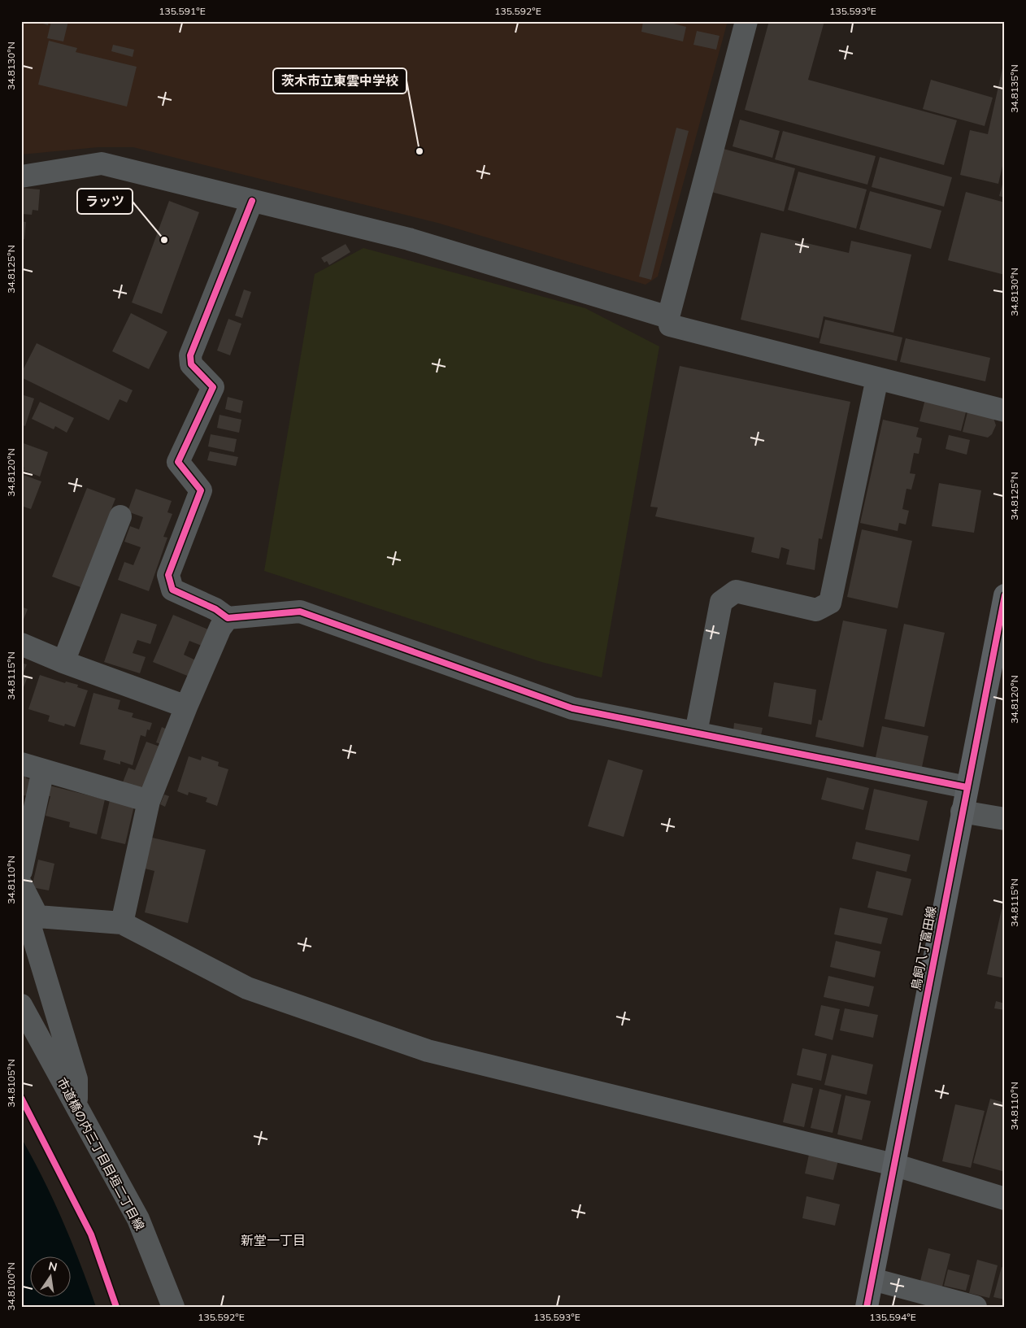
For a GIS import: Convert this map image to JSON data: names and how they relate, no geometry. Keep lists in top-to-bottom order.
{
  "streets": {
    "main road": ["鳥飼八丁富田線"],
    "street": ["市道橋の内三丁目目垣二丁目線"]
  },
  "districts": ["新堂一丁目"],
  "places": ["茨木市立東雲中学校", "ラッツ"],
  "north": "top",
  "coordinates": [
    "135.591°E",
    "135.592°E",
    "135.593°E",
    "34.8130°N",
    "34.8135°N",
    "34.8125°N",
    "34.8120°N",
    "34.8115°N",
    "34.8110°N",
    "34.8105°N",
    "34.8100°N",
    "135.594°E"
  ]
}
